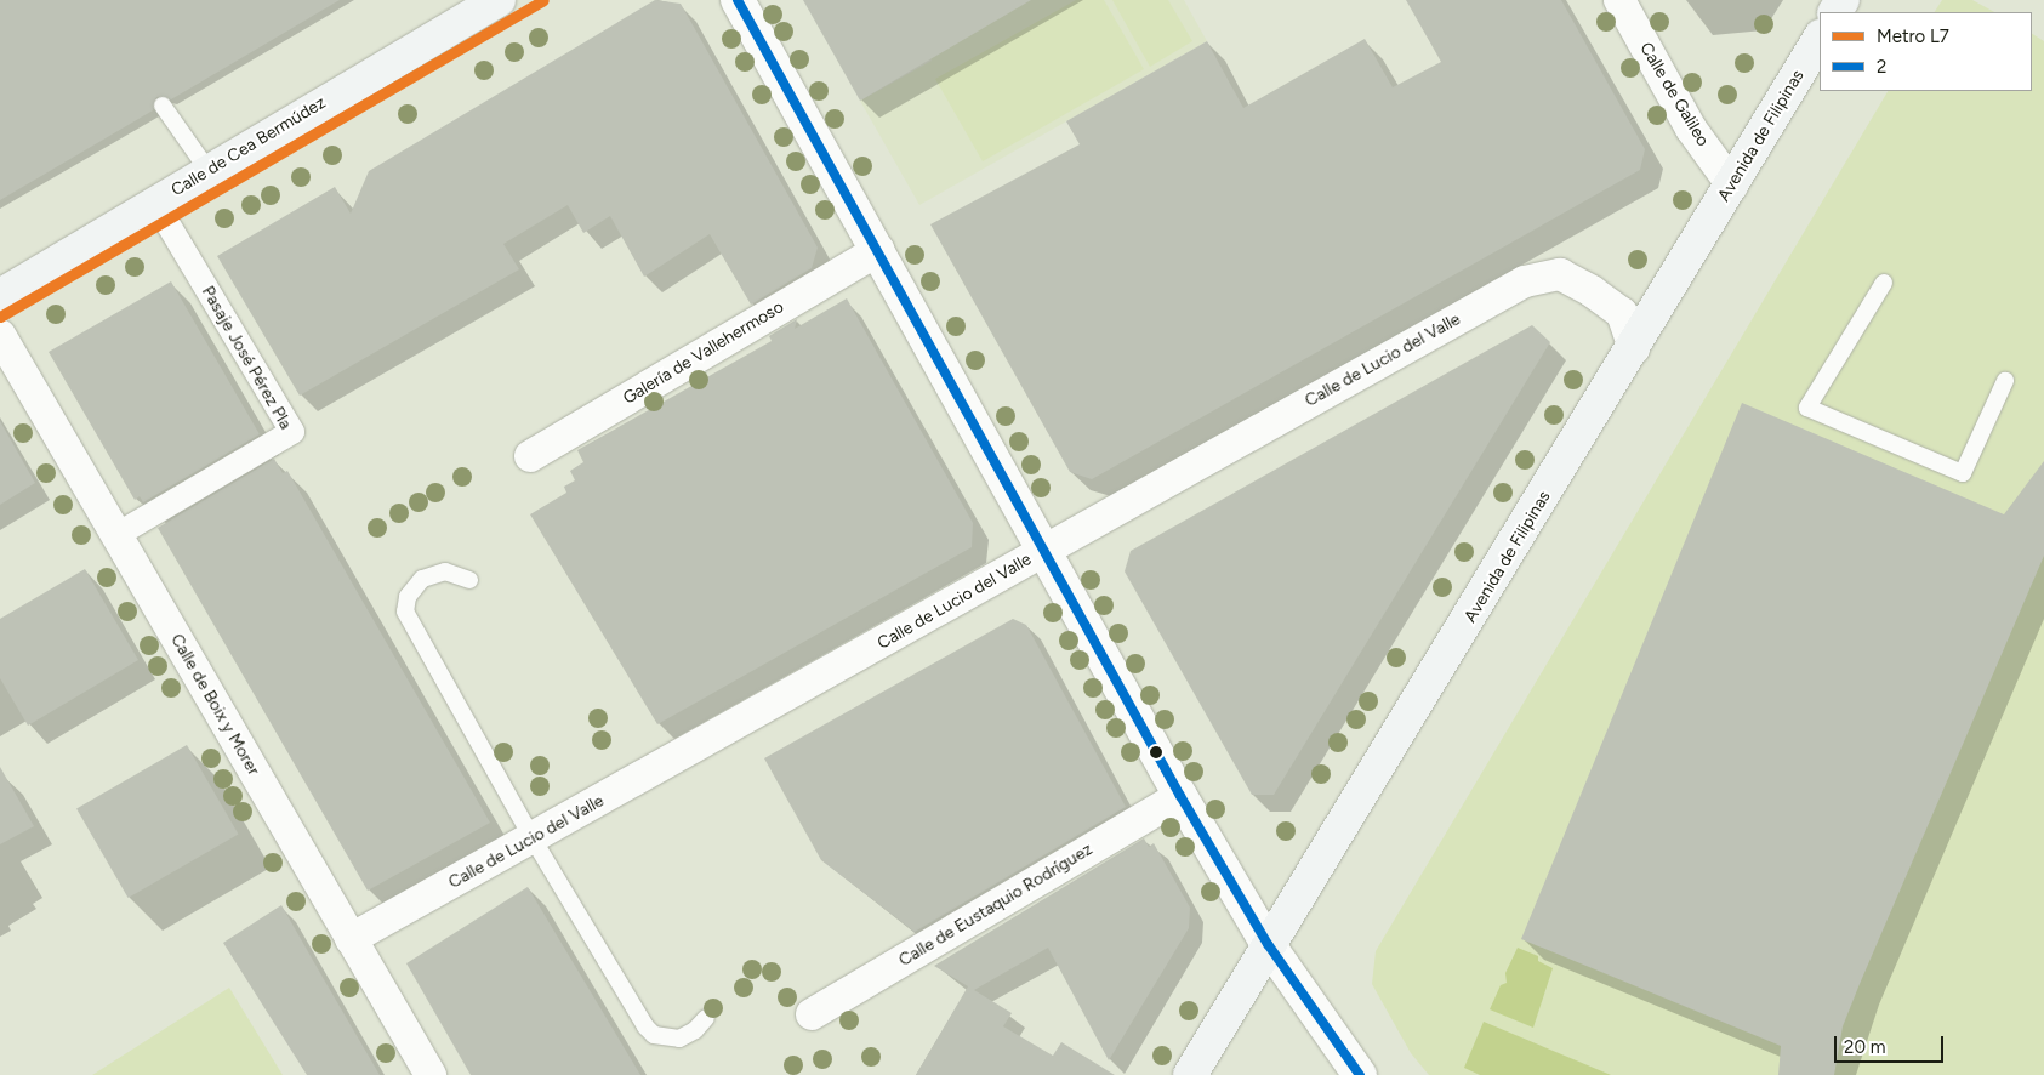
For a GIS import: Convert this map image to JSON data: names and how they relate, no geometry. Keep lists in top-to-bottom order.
{
  "streets": {
    "main road": ["Avenida de Filipinas", "Calle de Cea Bermúdez"],
    "street": [
      "Calle de Galileo",
      "Galería de Vallehermoso",
      "Pasaje José Pérez Pla",
      "Calle de Lucio del Valle",
      "Calle de Boix y Morer",
      "Calle de Eustaquio Rodríguez"
    ]
  },
  "crossings": [
    ["Calle de Galileo", "Avenida de Filipinas"],
    ["Avenida de Filipinas", "Calle de Lucio del Valle"],
    ["Calle de Cea Bermúdez", "Pasaje José Pérez Pla"],
    ["Pasaje José Pérez Pla", "Calle de Boix y Morer"],
    ["Calle de Lucio del Valle", "Calle de Boix y Morer"]
  ],
  "lines": ["metro line L7", "transit line 2"],
  "legend": ["Metro L7", "2"],
  "scale_bar": "20 m"
}
